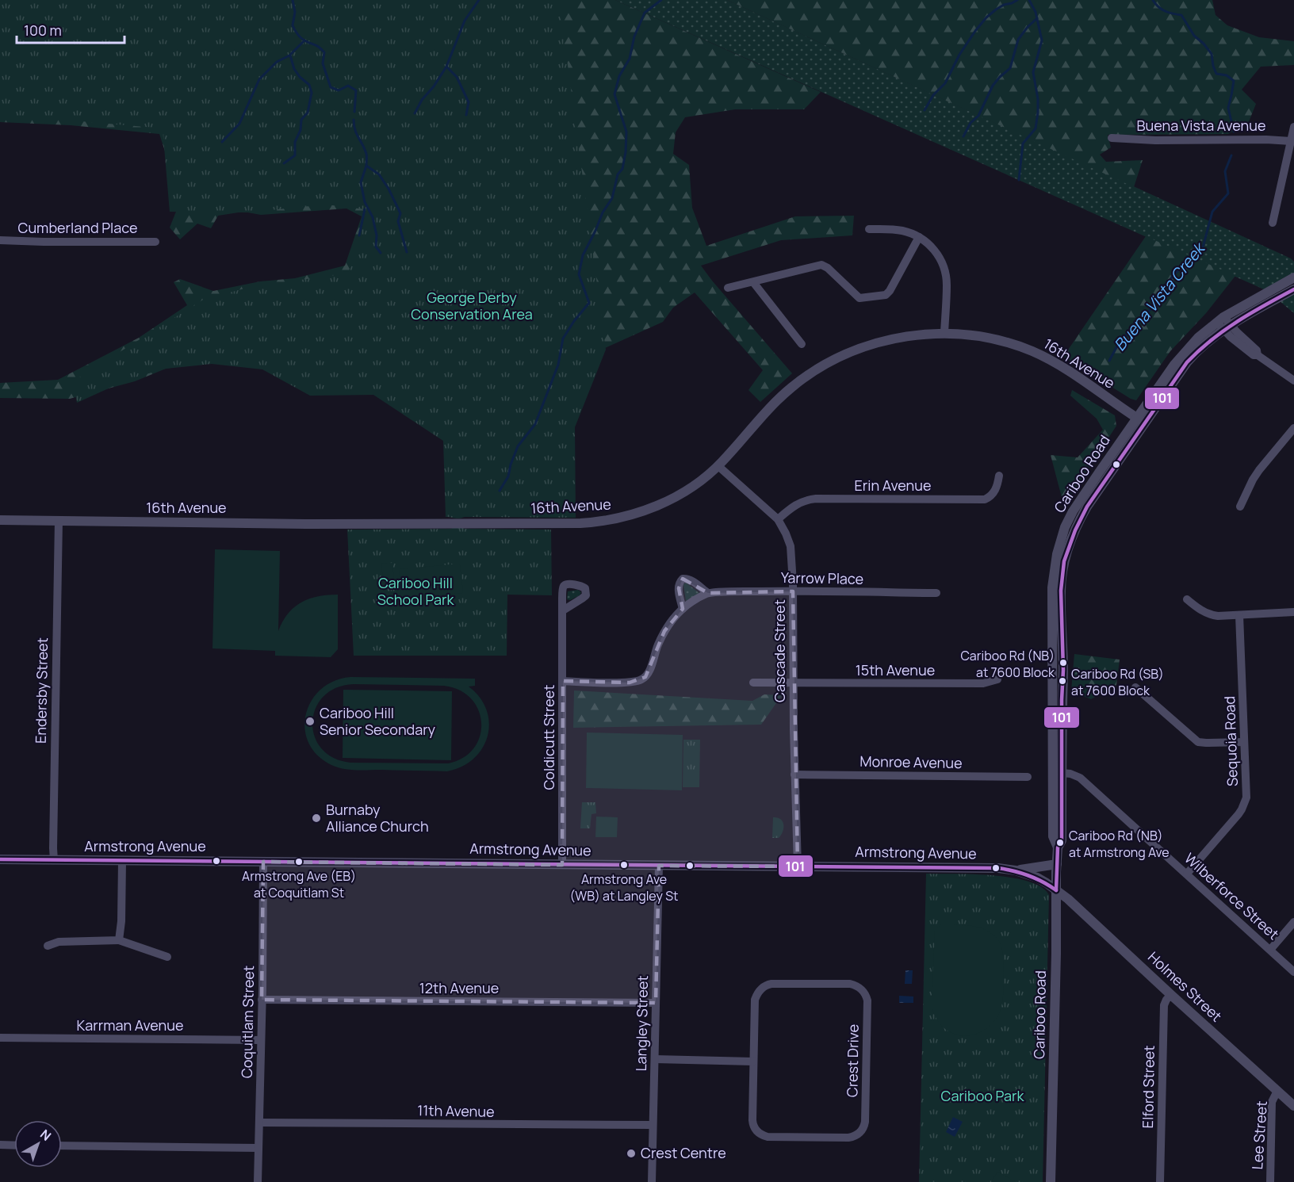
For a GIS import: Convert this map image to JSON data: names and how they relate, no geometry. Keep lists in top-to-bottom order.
{
  "streets": {
    "street": [
      "Buena Vista Avenue",
      "Cumberland Place",
      "16th Avenue",
      "Cariboo Road",
      "Erin Avenue",
      "Yarrow Place",
      "Cascade Street",
      "15th Avenue",
      "Endersby Street",
      "Coldicutt Street",
      "Sequoia Road",
      "Monroe Avenue",
      "Armstrong Avenue",
      "Wilberforce Street",
      "Holmes Street",
      "12th Avenue",
      "Coquitlam Street",
      "Langley Street",
      "Karrman Avenue",
      "Crest Drive",
      "Elford Street",
      "11th Avenue",
      "Lee Street"
    ]
  },
  "crossings": [
    ["16th Avenue", "Cariboo Road"],
    ["16th Avenue", "Cascade Street"],
    ["16th Avenue", "Endersby Street"],
    ["Cariboo Road", "Armstrong Avenue"],
    ["Cariboo Road", "Wilberforce Street"],
    ["Cariboo Road", "Holmes Street"],
    ["Erin Avenue", "Cascade Street"],
    ["Yarrow Place", "Cascade Street"],
    ["Cascade Street", "15th Avenue"],
    ["Cascade Street", "Monroe Avenue"],
    ["Cascade Street", "Armstrong Avenue"],
    ["Endersby Street", "Armstrong Avenue"],
    ["Coldicutt Street", "Armstrong Avenue"],
    ["Sequoia Road", "Wilberforce Street"],
    ["Armstrong Avenue", "Holmes Street"],
    ["Armstrong Avenue", "Coquitlam Street"],
    ["Armstrong Avenue", "Langley Street"],
    ["Holmes Street", "Elford Street"],
    ["Holmes Street", "Lee Street"],
    ["12th Avenue", "Coquitlam Street"],
    ["12th Avenue", "Langley Street"],
    ["Coquitlam Street", "Karrman Avenue"],
    ["Coquitlam Street", "11th Avenue"],
    ["Langley Street", "11th Avenue"]
  ],
  "water": ["Buena Vista Creek"],
  "parks": ["George Derby Conservation Area", "Cariboo Hill School Park", "Cariboo Park"],
  "places": [
    "Cariboo Rd (NB) at 7600 Block",
    "Cariboo Rd (SB) at 7600 Block",
    "Cariboo Hill Senior Secondary",
    "Burnaby Alliance Church",
    "Cariboo Rd (NB) at Armstrong Ave",
    "Armstrong Ave (EB) at Coquitlam St",
    "Armstrong Ave (WB) at Langley St",
    "Crest Centre"
  ],
  "lines": ["transit line 101"],
  "scale_bar": "100 m",
  "north": "top right"
}
